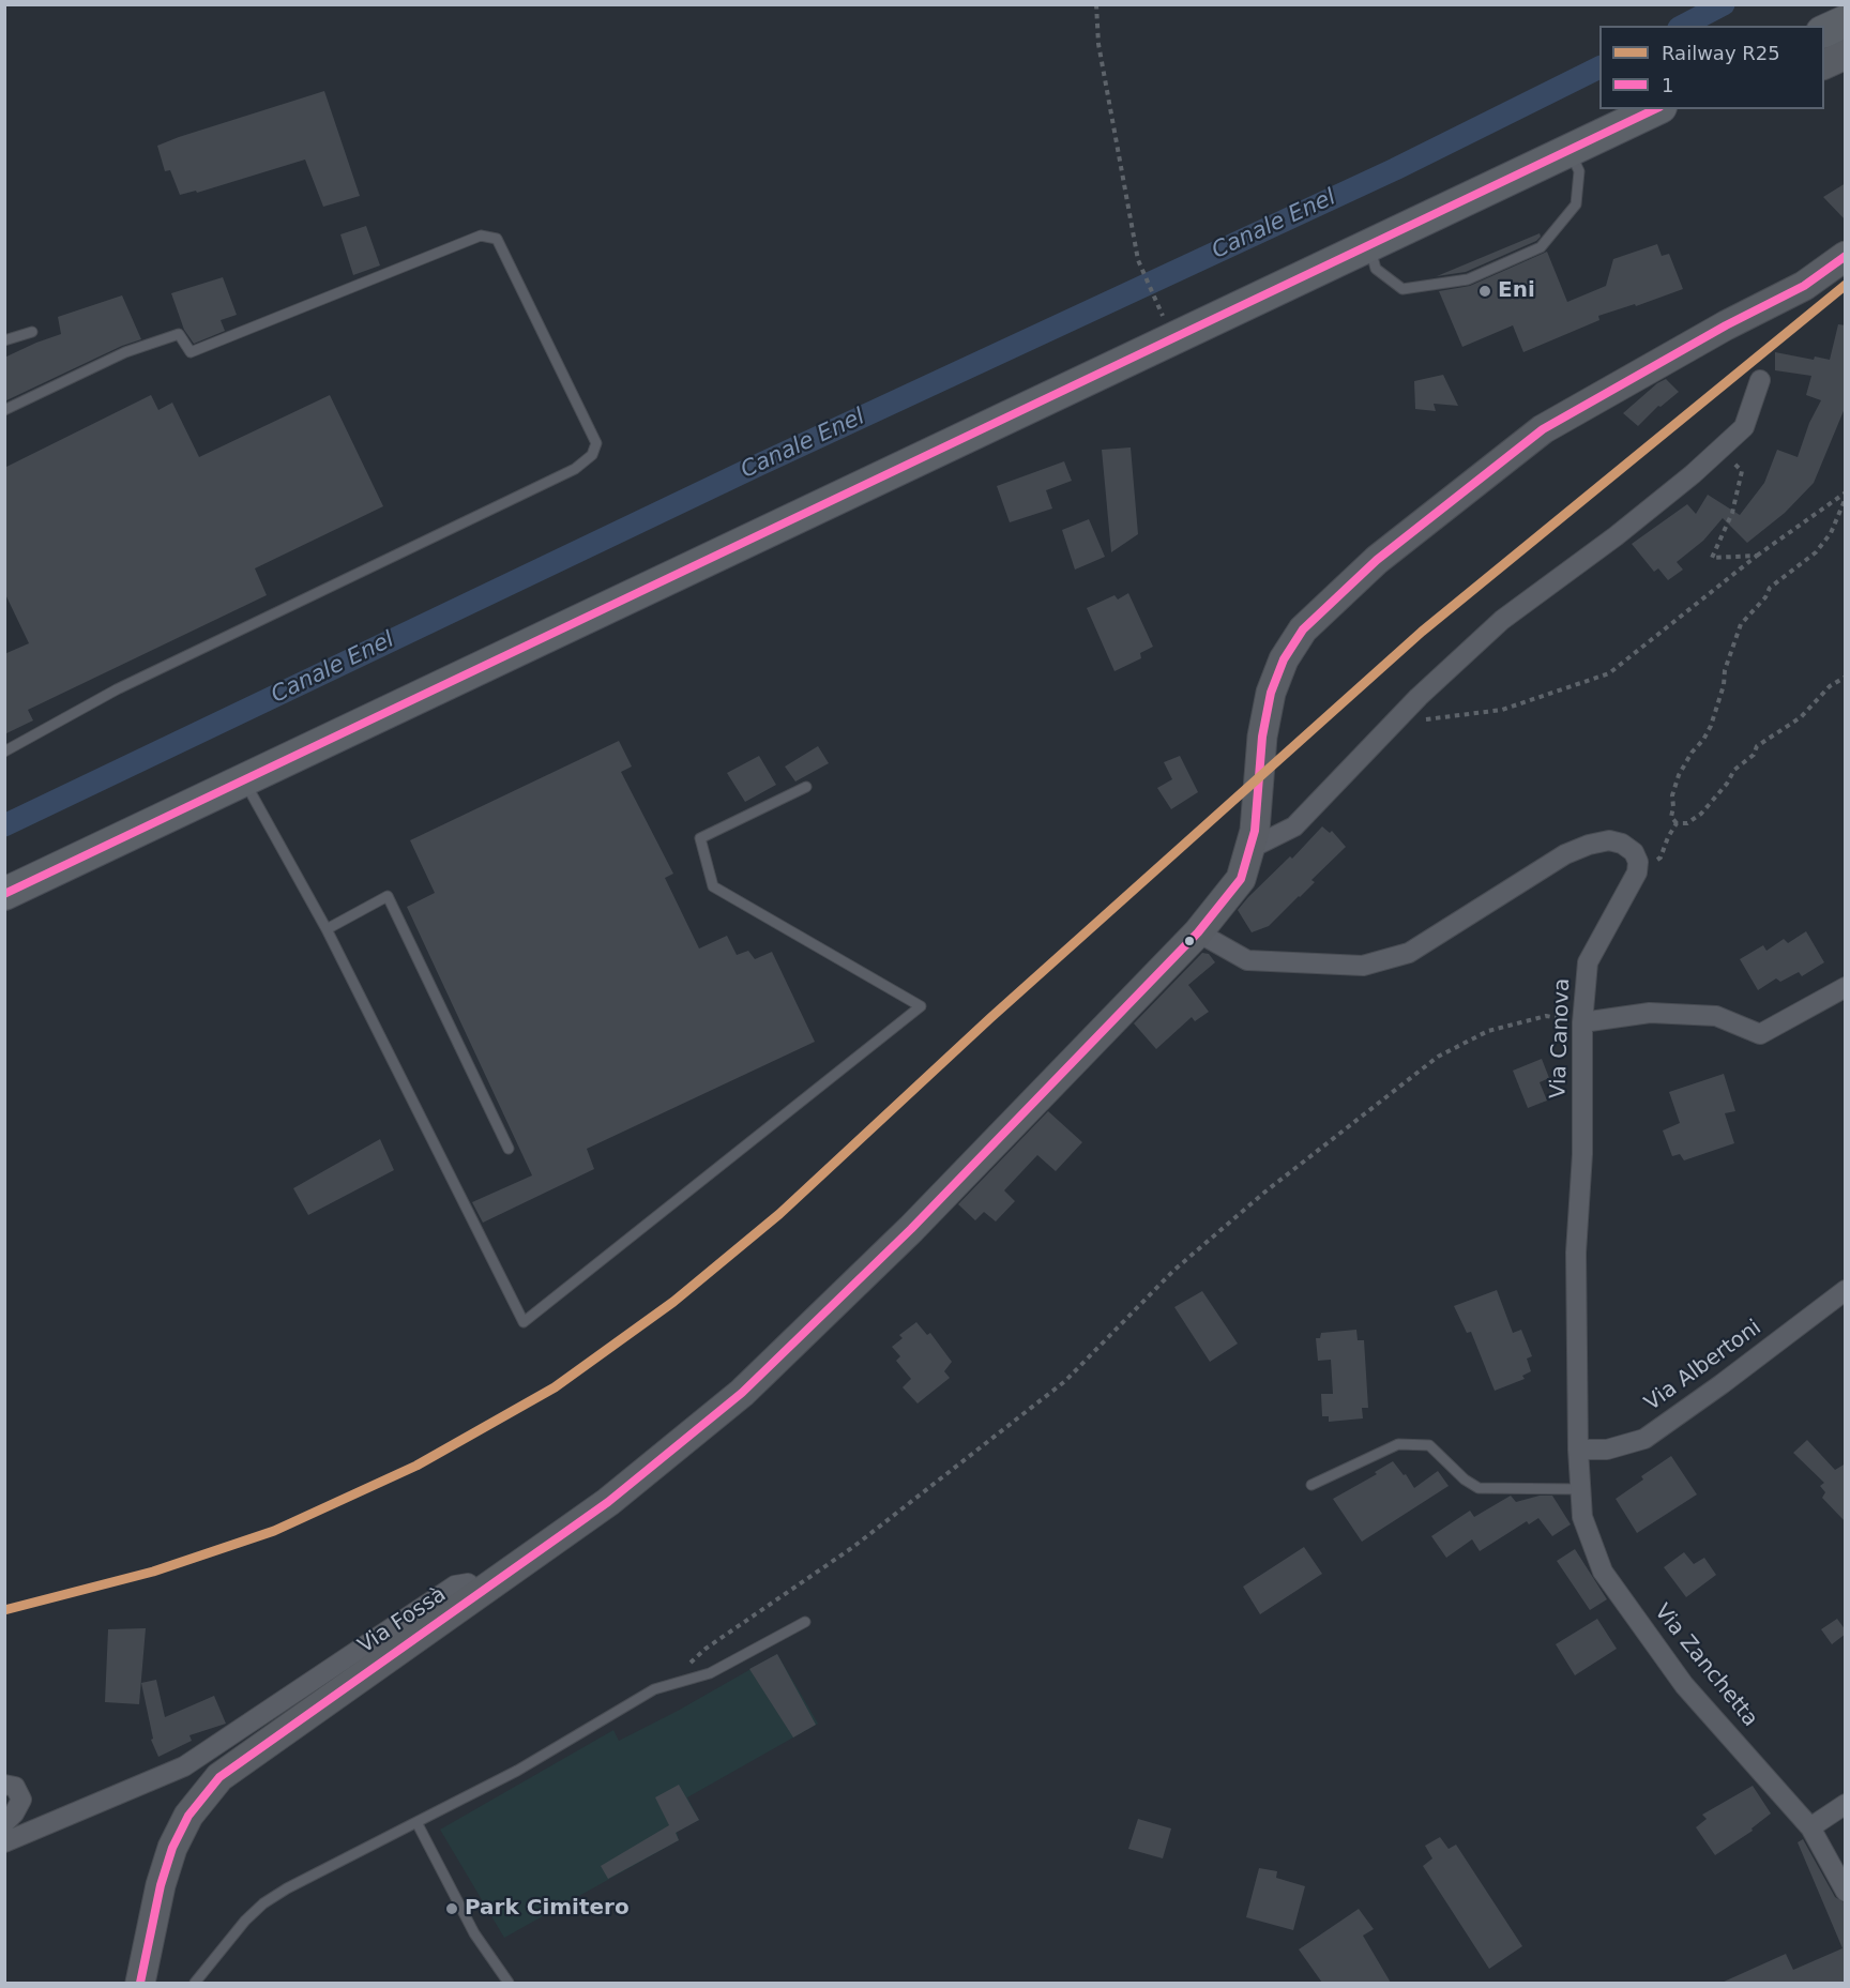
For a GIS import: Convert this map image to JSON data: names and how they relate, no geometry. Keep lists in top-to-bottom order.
{
  "streets": {
    "main road": ["Via Fossà"],
    "street": ["Via Canova", "Via Albertoni", "Via Zanchetta"]
  },
  "crossings": [
    ["Via Canova", "Via Albertoni"],
    ["Via Canova", "Via Zanchetta"],
    ["Via Albertoni", "Via Zanchetta"]
  ],
  "water": ["Canale Enel"],
  "places": ["Eni", "Park Cimitero"],
  "lines": ["transit line 1", "rail line R25"],
  "legend": ["Railway R25", "1"]
}
